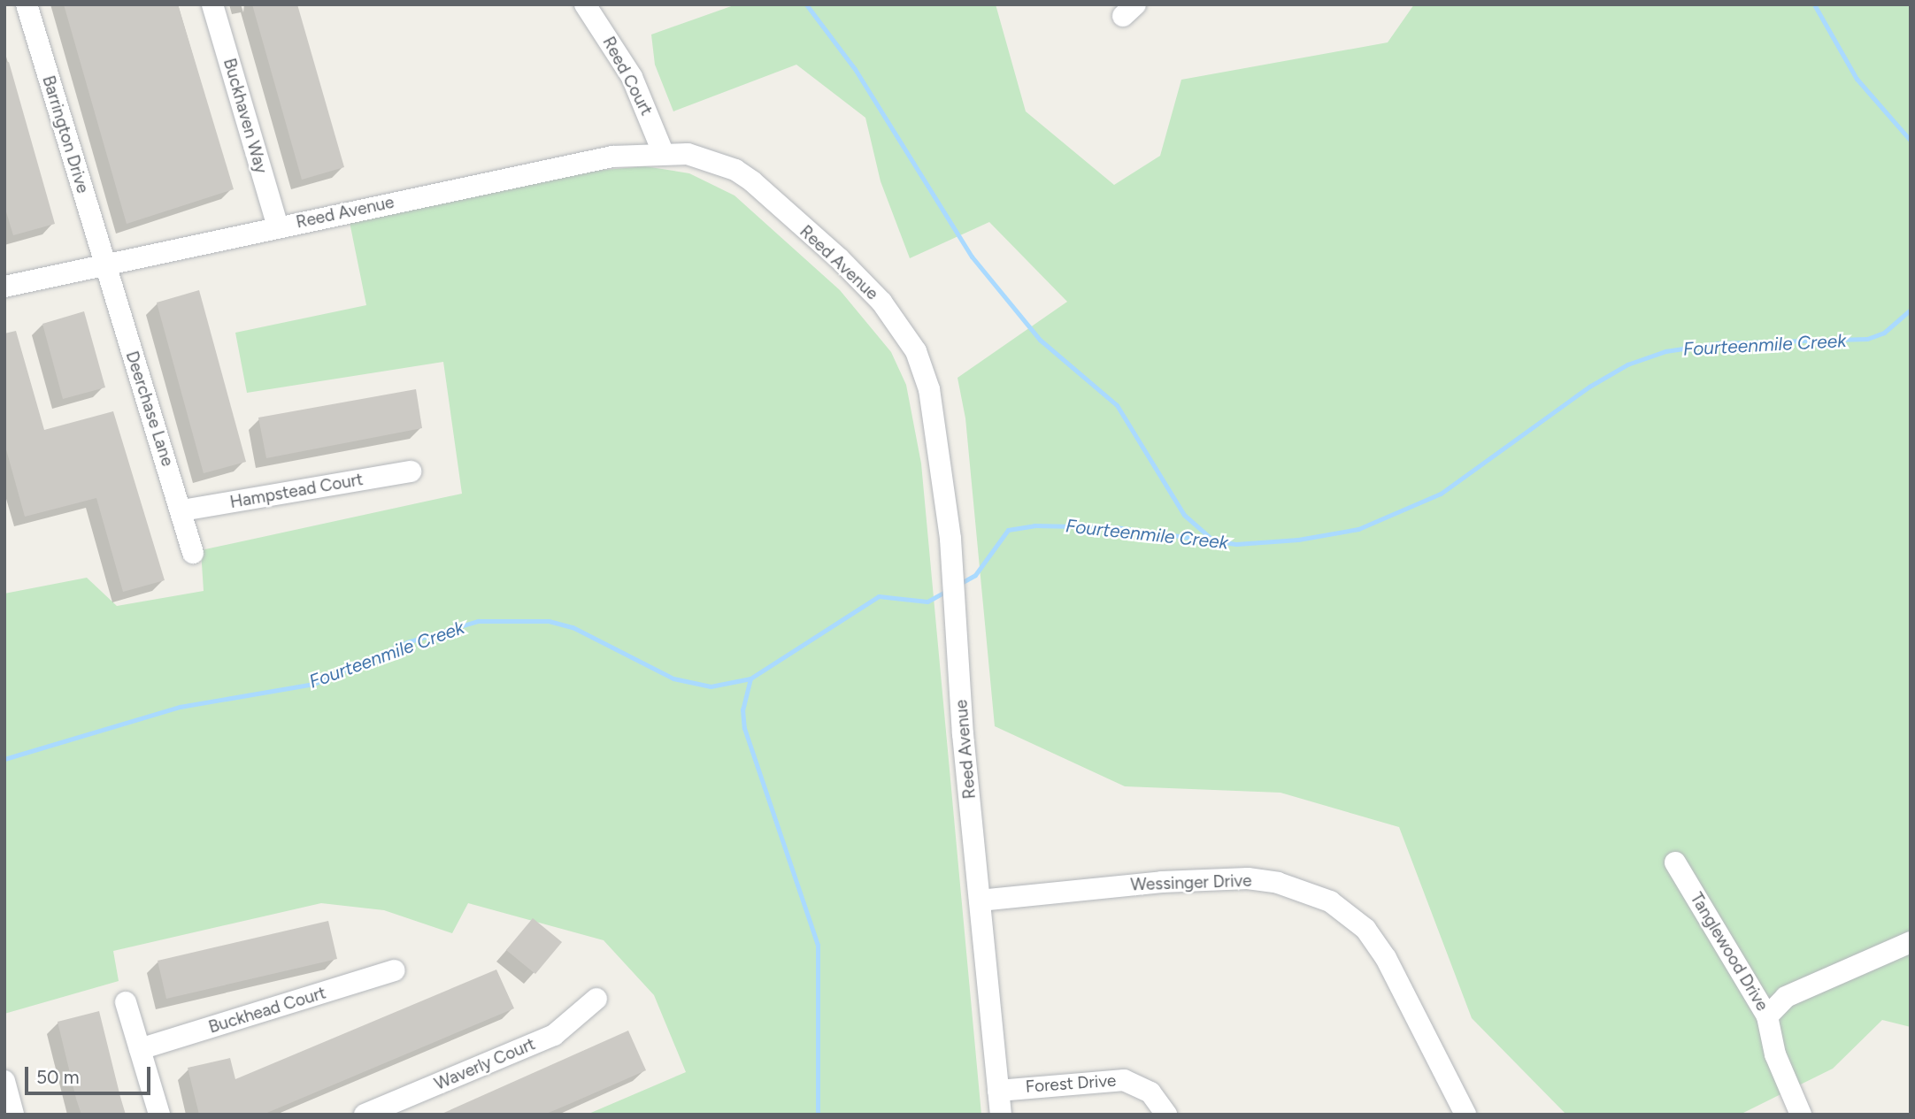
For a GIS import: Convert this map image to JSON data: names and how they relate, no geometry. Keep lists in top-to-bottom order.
{
  "streets": {
    "street": [
      "Reed Court",
      "Buckhaven Way",
      "Barrington Drive",
      "Reed Avenue",
      "Deerchase Lane",
      "Hampstead Court",
      "Wessinger Drive",
      "Tanglewood Drive",
      "Buckhead Court",
      "Waverly Court",
      "Forest Drive"
    ]
  },
  "crossings": [
    ["Reed Court", "Reed Avenue"],
    ["Buckhaven Way", "Reed Avenue"],
    ["Barrington Drive", "Reed Avenue"],
    ["Barrington Drive", "Deerchase Lane"],
    ["Reed Avenue", "Deerchase Lane"],
    ["Reed Avenue", "Wessinger Drive"],
    ["Reed Avenue", "Forest Drive"],
    ["Deerchase Lane", "Hampstead Court"]
  ],
  "water": ["Fourteenmile Creek"],
  "scale_bar": "50 m"
}
